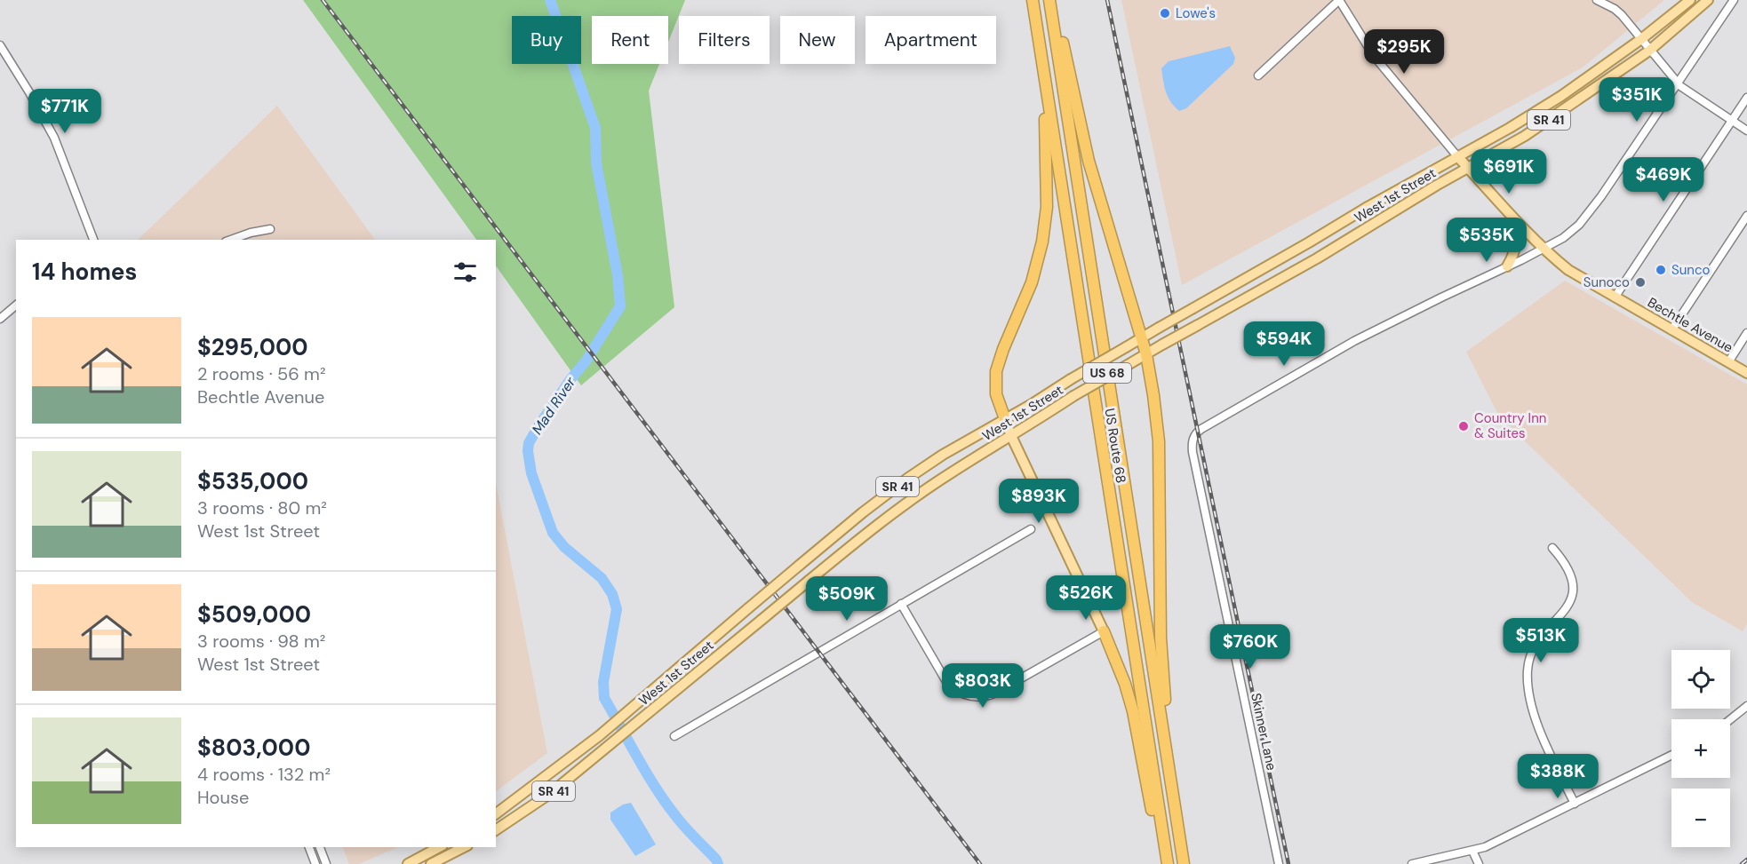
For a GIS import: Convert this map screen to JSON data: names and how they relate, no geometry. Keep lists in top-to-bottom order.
{
  "streets": {
    "highway": ["US 68", "US Route 68"],
    "main road": ["SR 41", "West 1st Street", "Bechtle Avenue"],
    "street": ["Skinner Lane"]
  },
  "crossings": [
    ["West 1st Street", "Bechtle Avenue"]
  ],
  "water": ["Mad River"],
  "places": [
    "Lowe's",
    "Sunco",
    "Sunoco",
    "Country Inn & Suites"
  ],
  "page": {
    "chip": [
      "Buy",
      "Rent",
      "Filters",
      "New",
      "Apartment"
    ],
    "price": [
      "$295K",
      "$351K",
      "$771K",
      "$691K",
      "$469K",
      "$535K",
      "$594K",
      "$893K",
      "$526K",
      "$509K",
      "$513K",
      "$760K",
      "$803K",
      "$388K"
    ],
    "heading": "14 homes",
    "list": [
      {
        "name": "$295,000",
        "note": "2 rooms · 56 m² · Bechtle Avenue"
      },
      {
        "name": "$535,000",
        "note": "3 rooms · 80 m² · West 1st Street"
      },
      {
        "name": "$509,000",
        "note": "3 rooms · 98 m² · West 1st Street"
      },
      {
        "name": "$803,000",
        "note": "4 rooms · 132 m² · House"
      }
    ],
    "map_buttons": ["+", "−"]
  }
}
